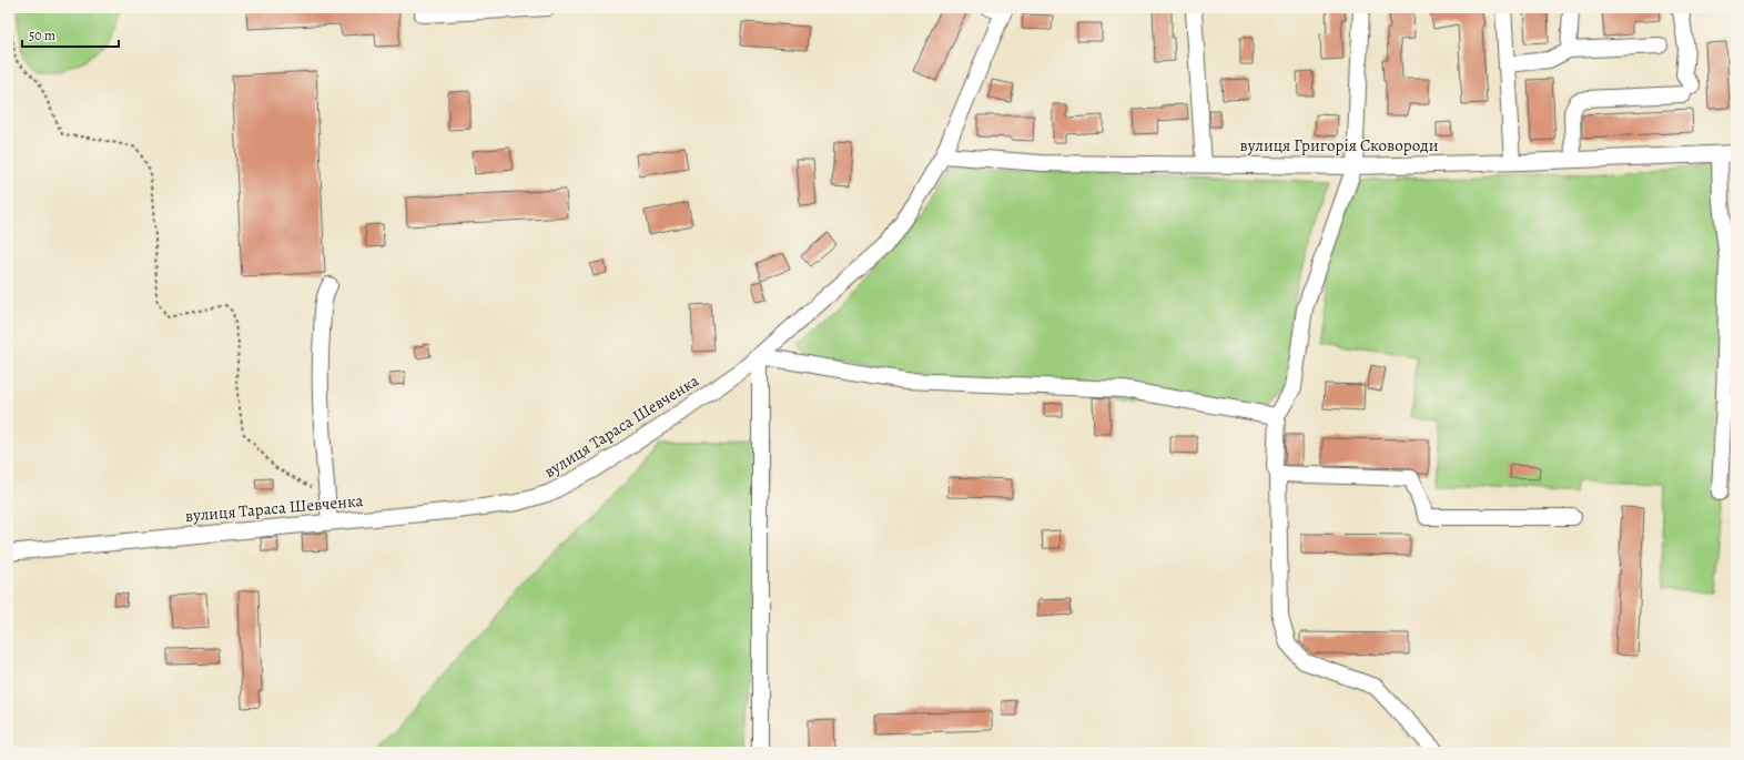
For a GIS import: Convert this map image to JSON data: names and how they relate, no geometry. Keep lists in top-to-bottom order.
{
  "streets": {
    "street": ["вулиця Григорія Сковороди", "вулиця Тараса Шевченка"]
  },
  "crossings": [
    ["вулиця Григорія Сковороди", "вулиця Тараса Шевченка"]
  ],
  "scale_bar": "50 m"
}
